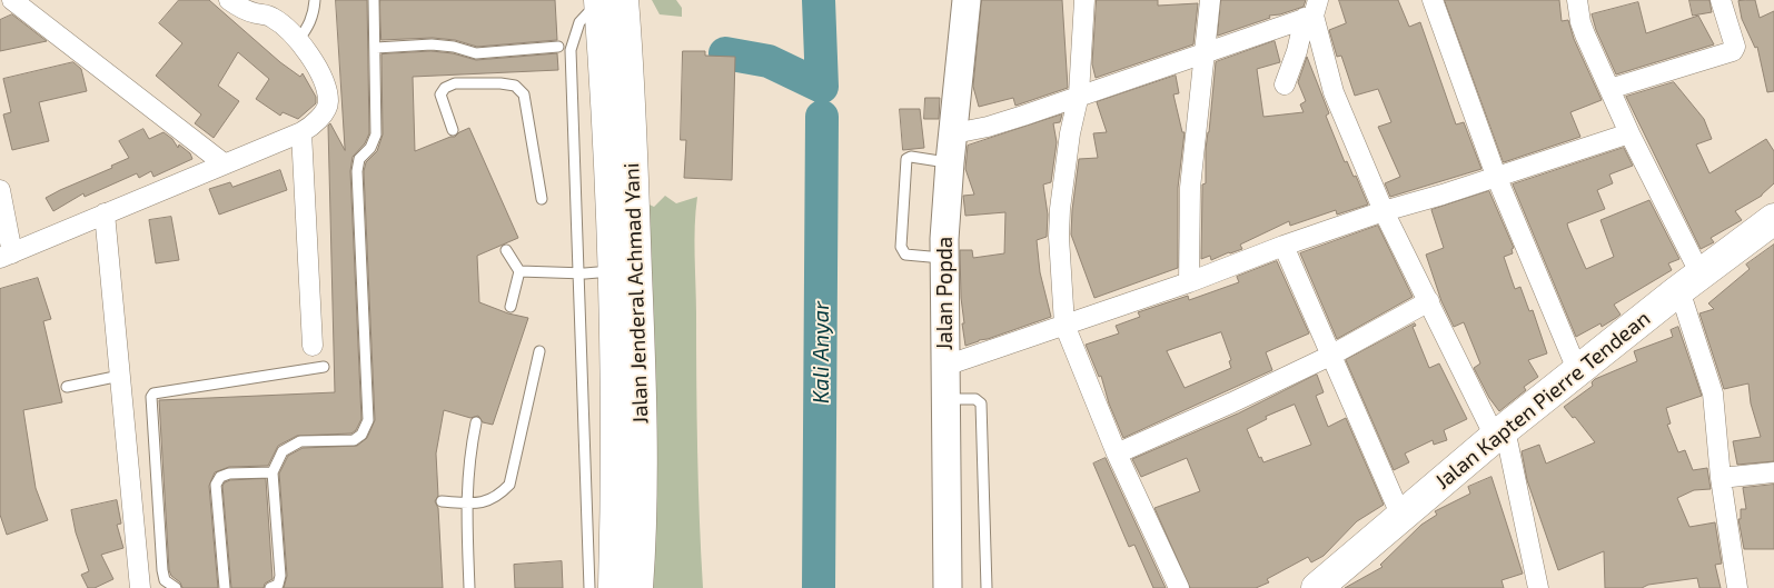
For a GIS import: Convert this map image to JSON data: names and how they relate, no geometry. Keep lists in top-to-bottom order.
{
  "streets": {
    "main road": ["Jalan Jenderal Achmad Yani", "Jalan Popda", "Jalan Kapten Pierre Tendean"]
  },
  "water": ["Kali Anyar"]
}
